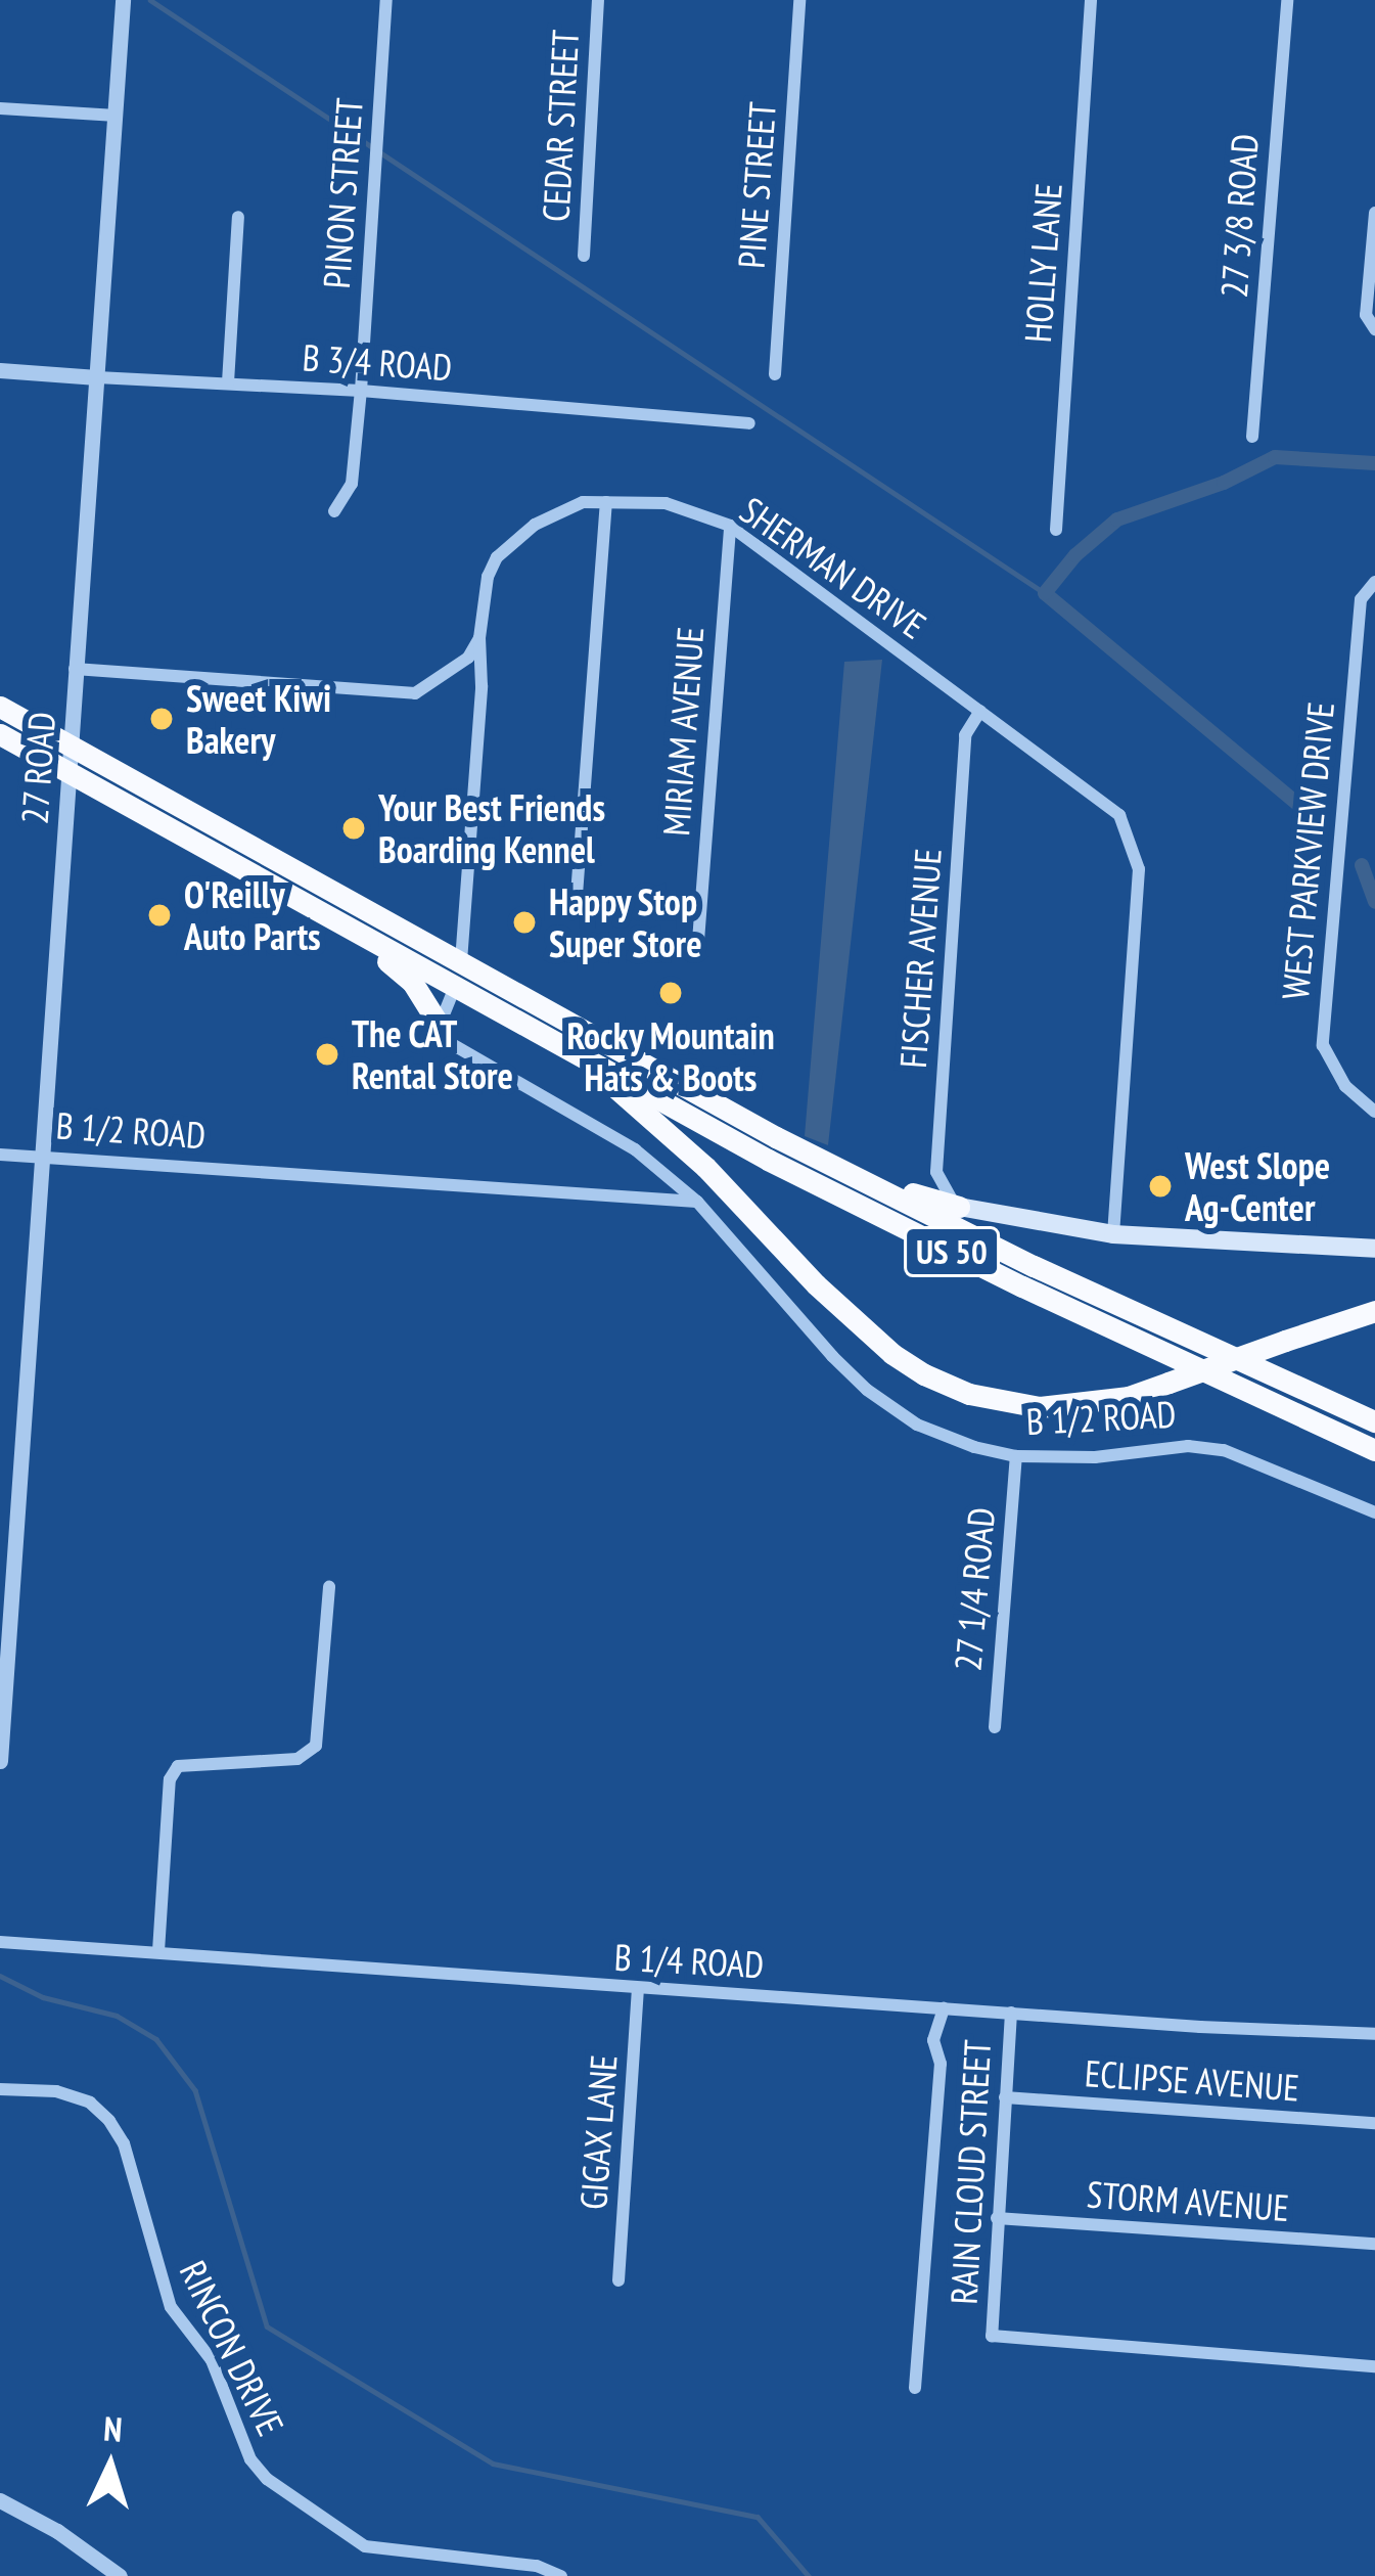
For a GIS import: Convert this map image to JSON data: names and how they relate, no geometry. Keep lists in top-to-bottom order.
{
  "streets": {
    "highway": ["US 50"],
    "street": [
      "CEDAR STREET",
      "PINE STREET",
      "PINON STREET",
      "27 3/8 ROAD",
      "HOLLY LANE",
      "B 3/4 ROAD",
      "SHERMAN DRIVE",
      "MIRIAM AVENUE",
      "27 ROAD",
      "WEST PARKVIEW DRIVE",
      "FISCHER AVENUE",
      "B 1/2 ROAD",
      "27 1/4 ROAD",
      "B 1/4 ROAD",
      "ECLIPSE AVENUE",
      "GIGAX LANE",
      "RAIN CLOUD STREET",
      "STORM AVENUE",
      "RINCON DRIVE"
    ]
  },
  "crossings": [
    ["PINON STREET", "B 3/4 ROAD"],
    ["B 3/4 ROAD", "27 ROAD"],
    ["SHERMAN DRIVE", "MIRIAM AVENUE"],
    ["SHERMAN DRIVE", "FISCHER AVENUE"],
    ["SHERMAN DRIVE", "US 50"],
    ["27 ROAD", "B 1/2 ROAD"],
    ["27 ROAD", "US 50"],
    ["B 1/2 ROAD", "27 1/4 ROAD"],
    ["B 1/4 ROAD", "GIGAX LANE"],
    ["B 1/4 ROAD", "RAIN CLOUD STREET"],
    ["ECLIPSE AVENUE", "RAIN CLOUD STREET"],
    ["RAIN CLOUD STREET", "STORM AVENUE"]
  ],
  "places": [
    "Sweet Kiwi Bakery",
    "Your Best Friends Boarding Kennel",
    "O'Reilly Auto Parts",
    "Happy Stop Super Store",
    "Rocky Mountain Hats & Boots",
    "The CAT Rental Store",
    "West Slope Ag-Center"
  ],
  "north": "top"
}
